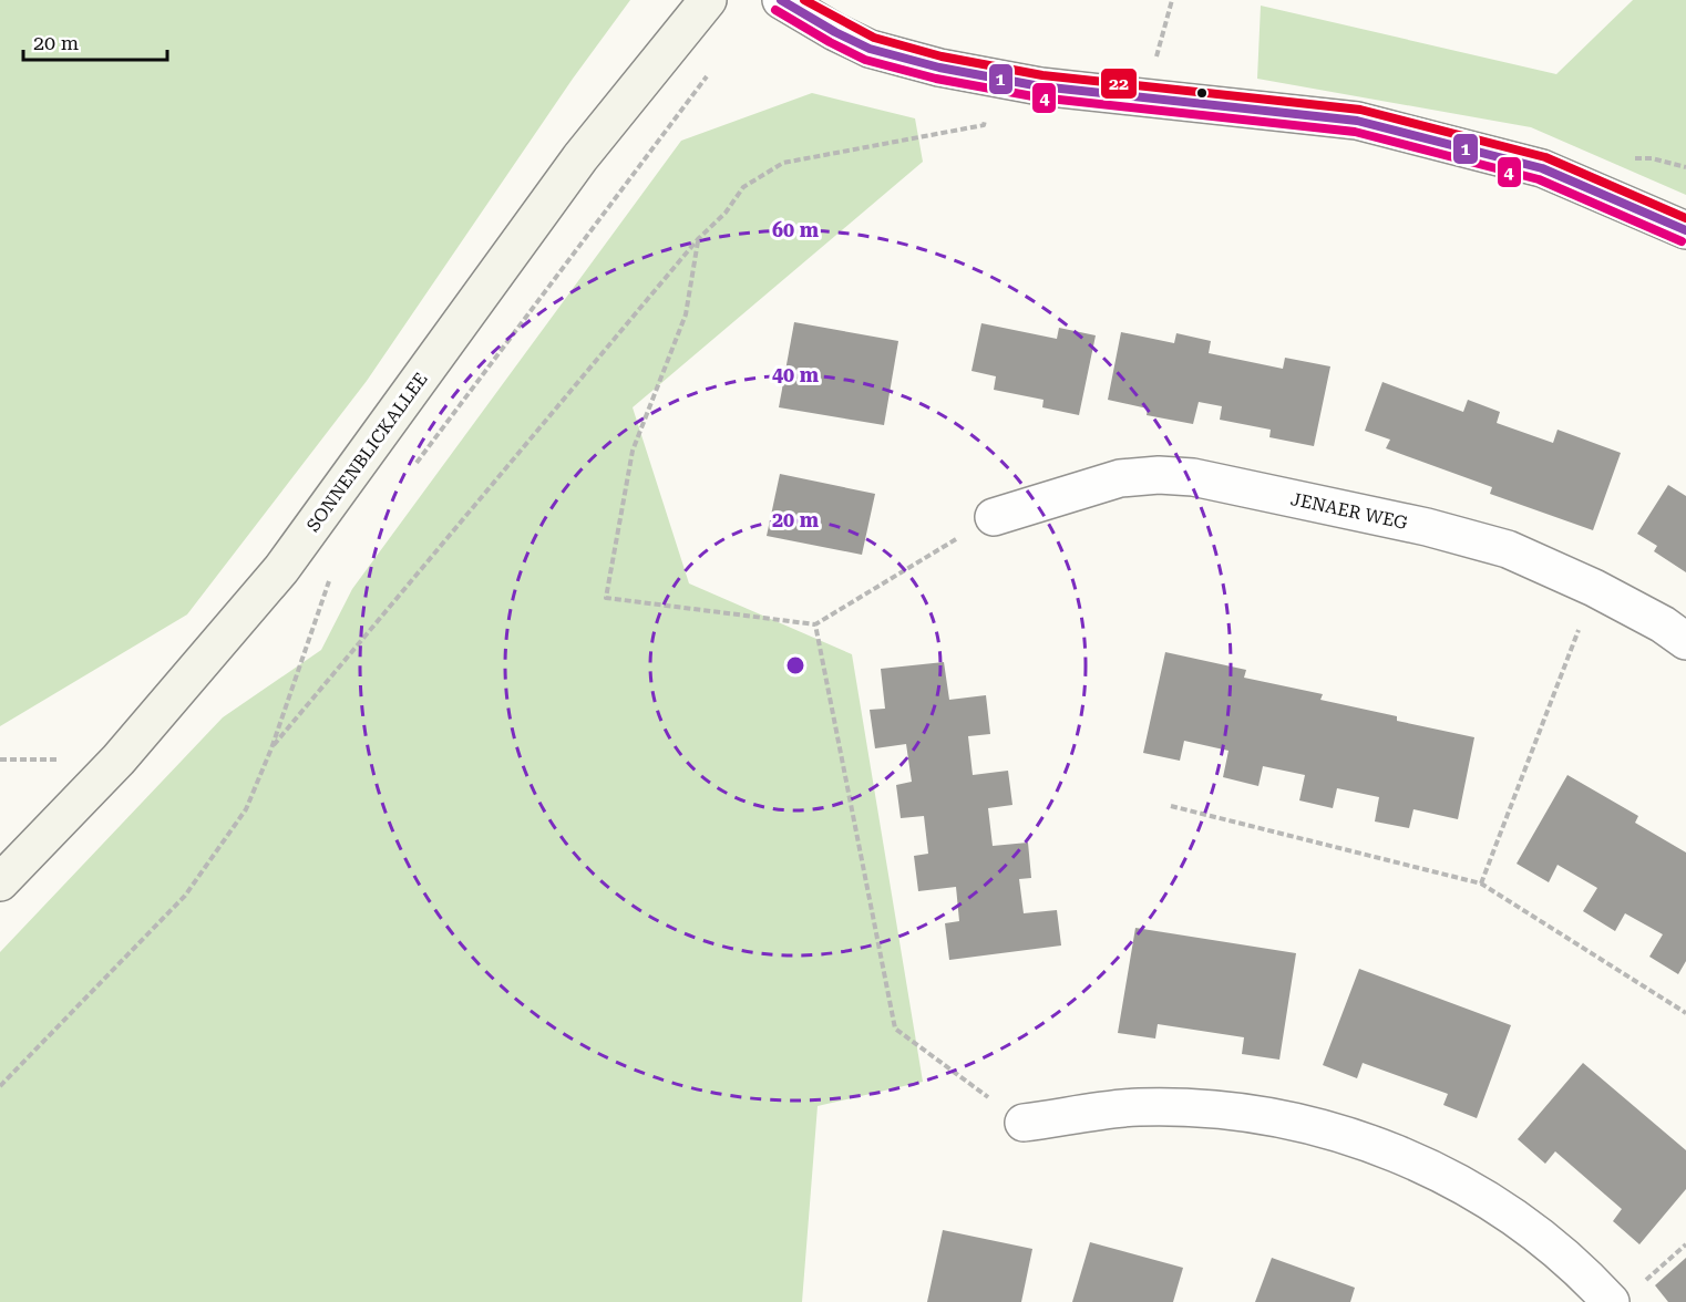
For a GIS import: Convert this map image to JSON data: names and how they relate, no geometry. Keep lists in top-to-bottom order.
{
  "streets": {
    "main road": ["SONNENBLICKALLEE"],
    "street": ["JENAER WEG"]
  },
  "lines": ["transit line 1", "transit line 22", "transit line 4"],
  "scale_bar": "20 m",
  "rings": ["60 m", "40 m", "20 m"]
}
